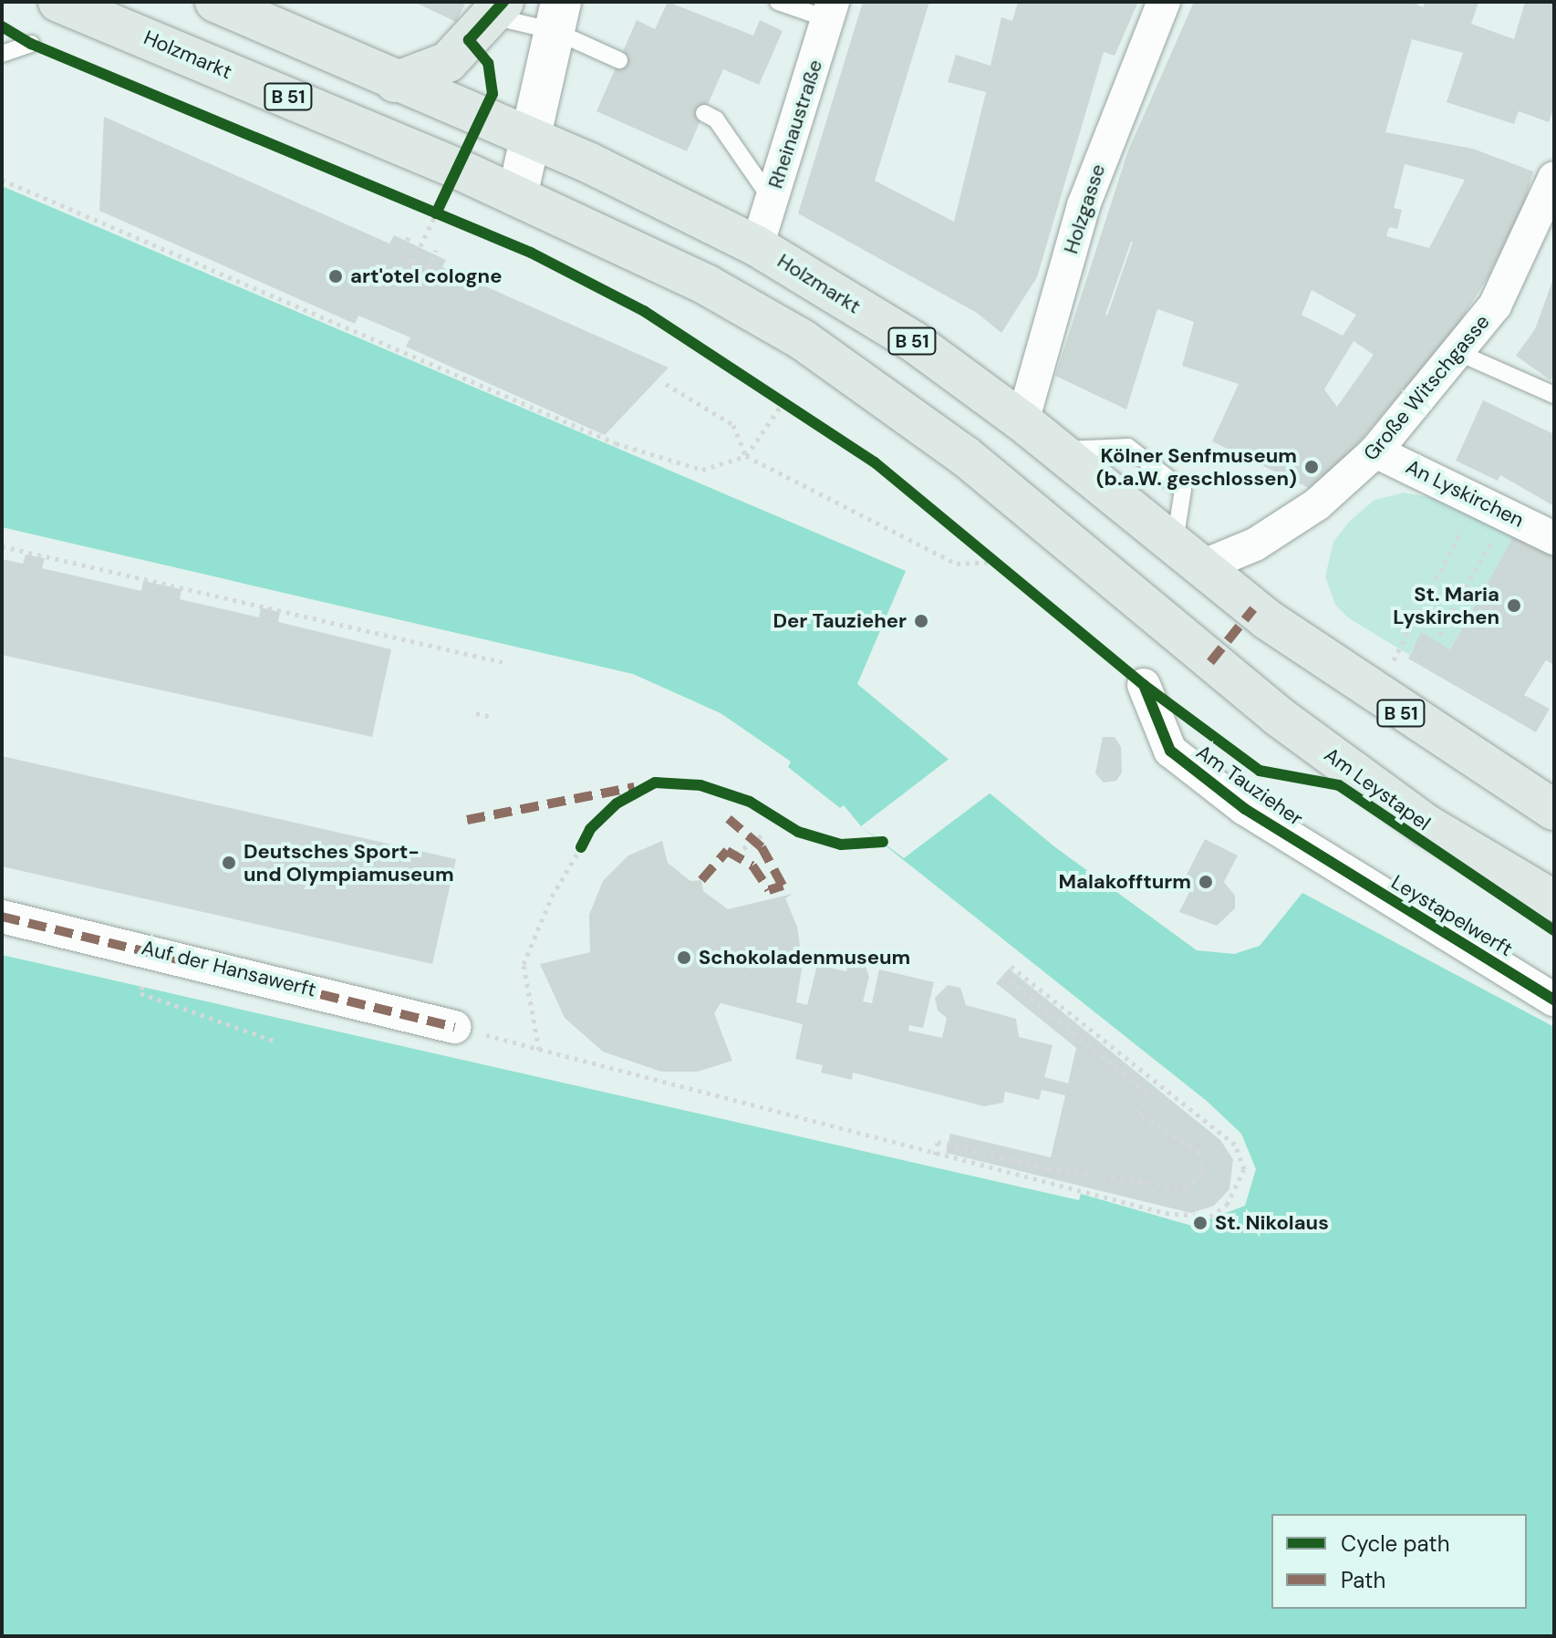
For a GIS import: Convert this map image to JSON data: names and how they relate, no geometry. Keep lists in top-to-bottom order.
{
  "streets": {
    "main road": ["Holzmarkt", "B 51", "Am Leystapel"],
    "street": [
      "Rheinaustraße",
      "Holzgasse",
      "Große Witschgasse",
      "An Lyskirchen",
      "Am Tauzieher",
      "Leystapelwerft",
      "Auf der Hansawerft"
    ]
  },
  "crossings": [
    ["Holzmarkt", "Rheinaustraße"],
    ["Holzmarkt", "Holzgasse"],
    ["Holzmarkt", "Große Witschgasse"],
    ["Holzmarkt", "Am Leystapel"],
    ["Große Witschgasse", "An Lyskirchen"],
    ["Am Tauzieher", "Leystapelwerft"]
  ],
  "places": [
    "art'otel cologne",
    "Kölner Senfmuseum (b.a.W. geschlossen)",
    "St. Maria Lyskirchen",
    "Der Tauzieher",
    "Deutsches Sport- und Olympiamuseum",
    "Malakoffturm",
    "Schokoladenmuseum",
    "St. Nikolaus"
  ],
  "legend": ["Cycle path", "Path"]
}
